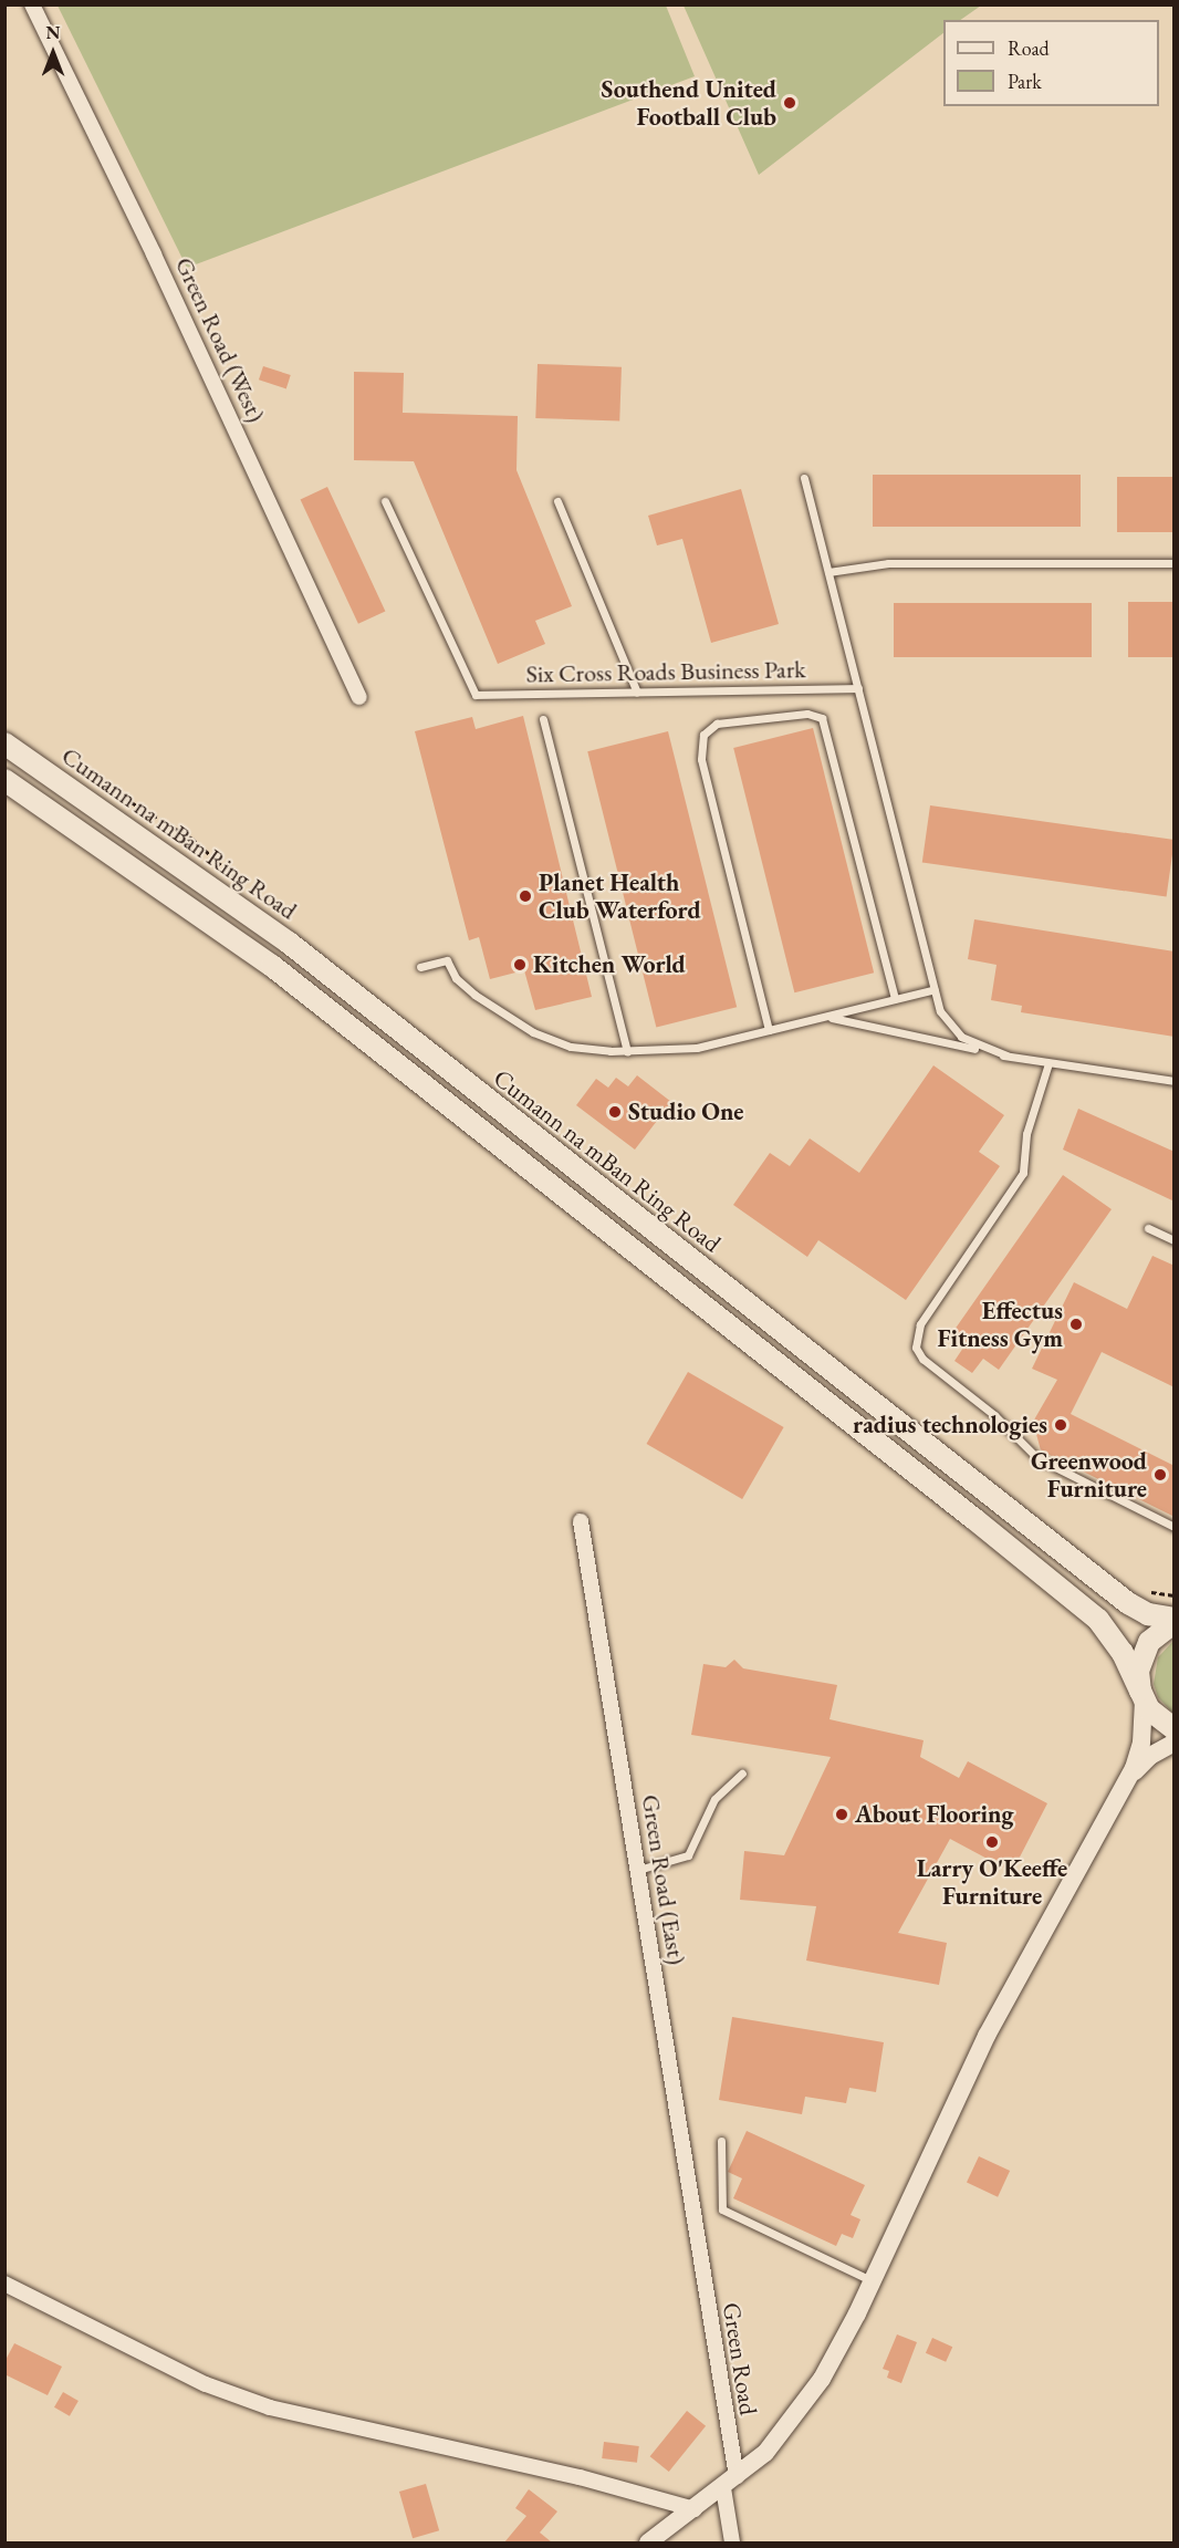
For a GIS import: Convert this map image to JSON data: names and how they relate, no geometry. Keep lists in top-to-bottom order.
{
  "streets": {
    "main road": ["Cumann na mBan Ring Road"],
    "street": ["Green Road (West)", "Green Road (East)", "Green Road"],
    "lane": ["Six Cross Roads Business Park"]
  },
  "crossings": [
    ["Green Road (East)", "Green Road"]
  ],
  "places": [
    "Southend United Football Club",
    "Planet Health Club Waterford",
    "Kitchen World",
    "Studio One",
    "Effectus Fitness Gym",
    "radius technologies",
    "Greenwood Furniture",
    "About Flooring",
    "Larry O'Keeffe Furniture"
  ],
  "legend": ["Road", "Park"],
  "north": "top"
}
